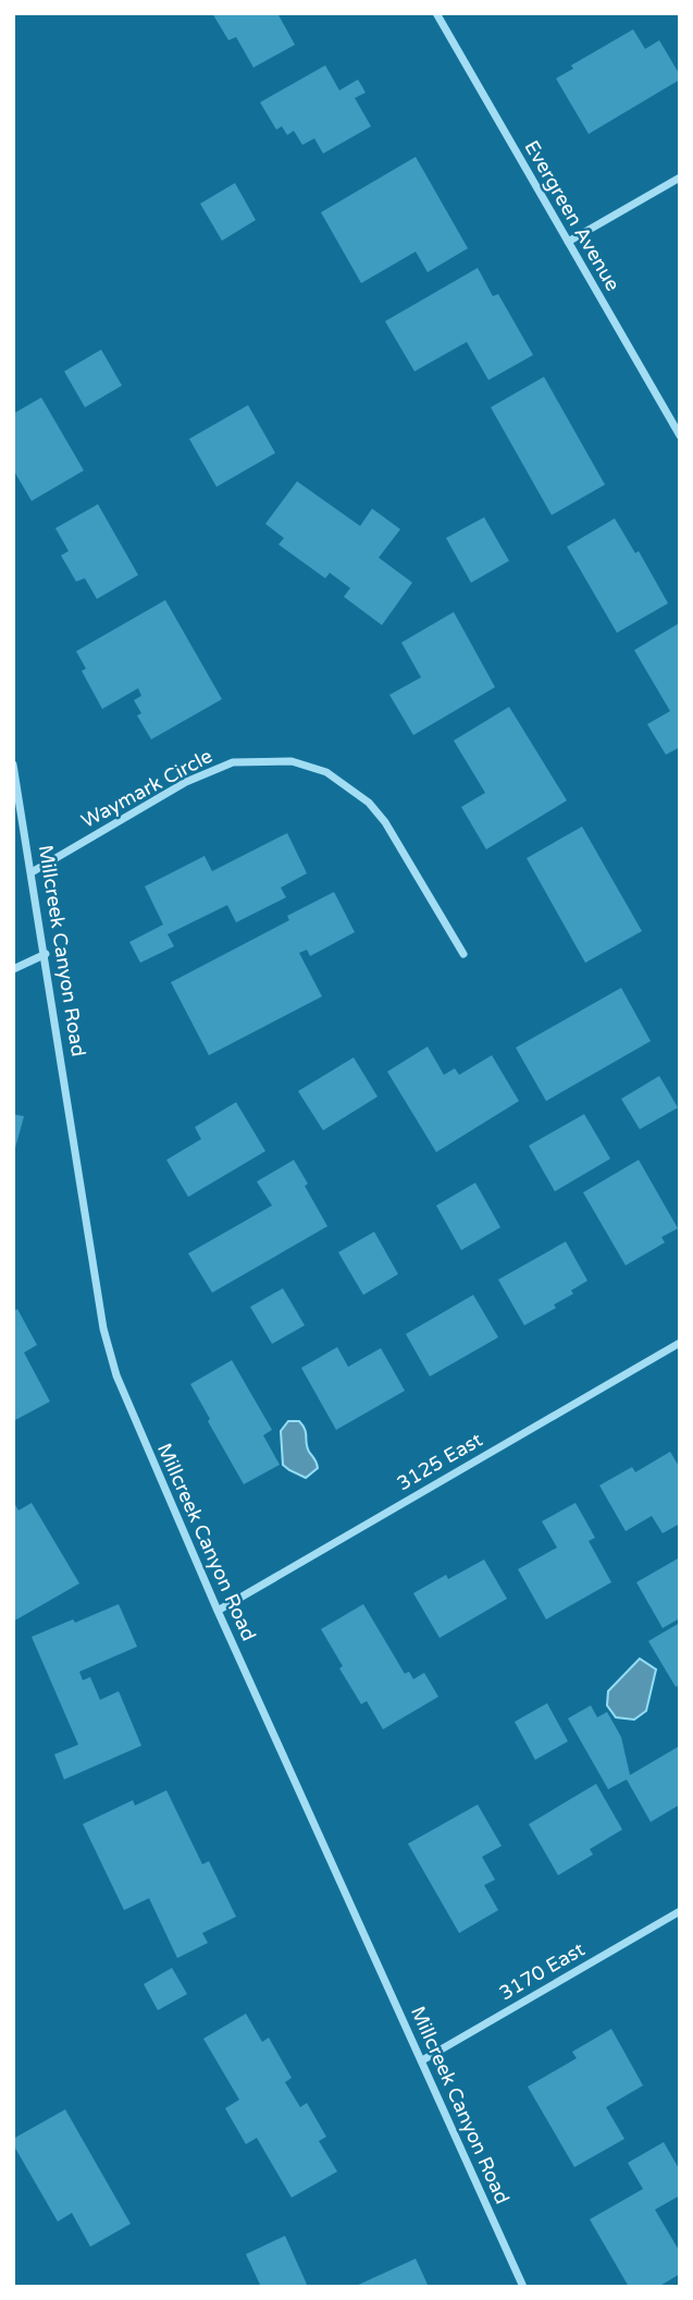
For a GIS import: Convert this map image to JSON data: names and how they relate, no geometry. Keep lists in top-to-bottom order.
{
  "streets": {
    "street": [
      "Evergreen Avenue",
      "Waymark Circle",
      "Millcreek Canyon Road",
      "3125 East",
      "3170 East"
    ]
  },
  "crossings": [
    ["Waymark Circle", "Millcreek Canyon Road"],
    ["Millcreek Canyon Road", "3125 East"],
    ["Millcreek Canyon Road", "3170 East"]
  ]
}
